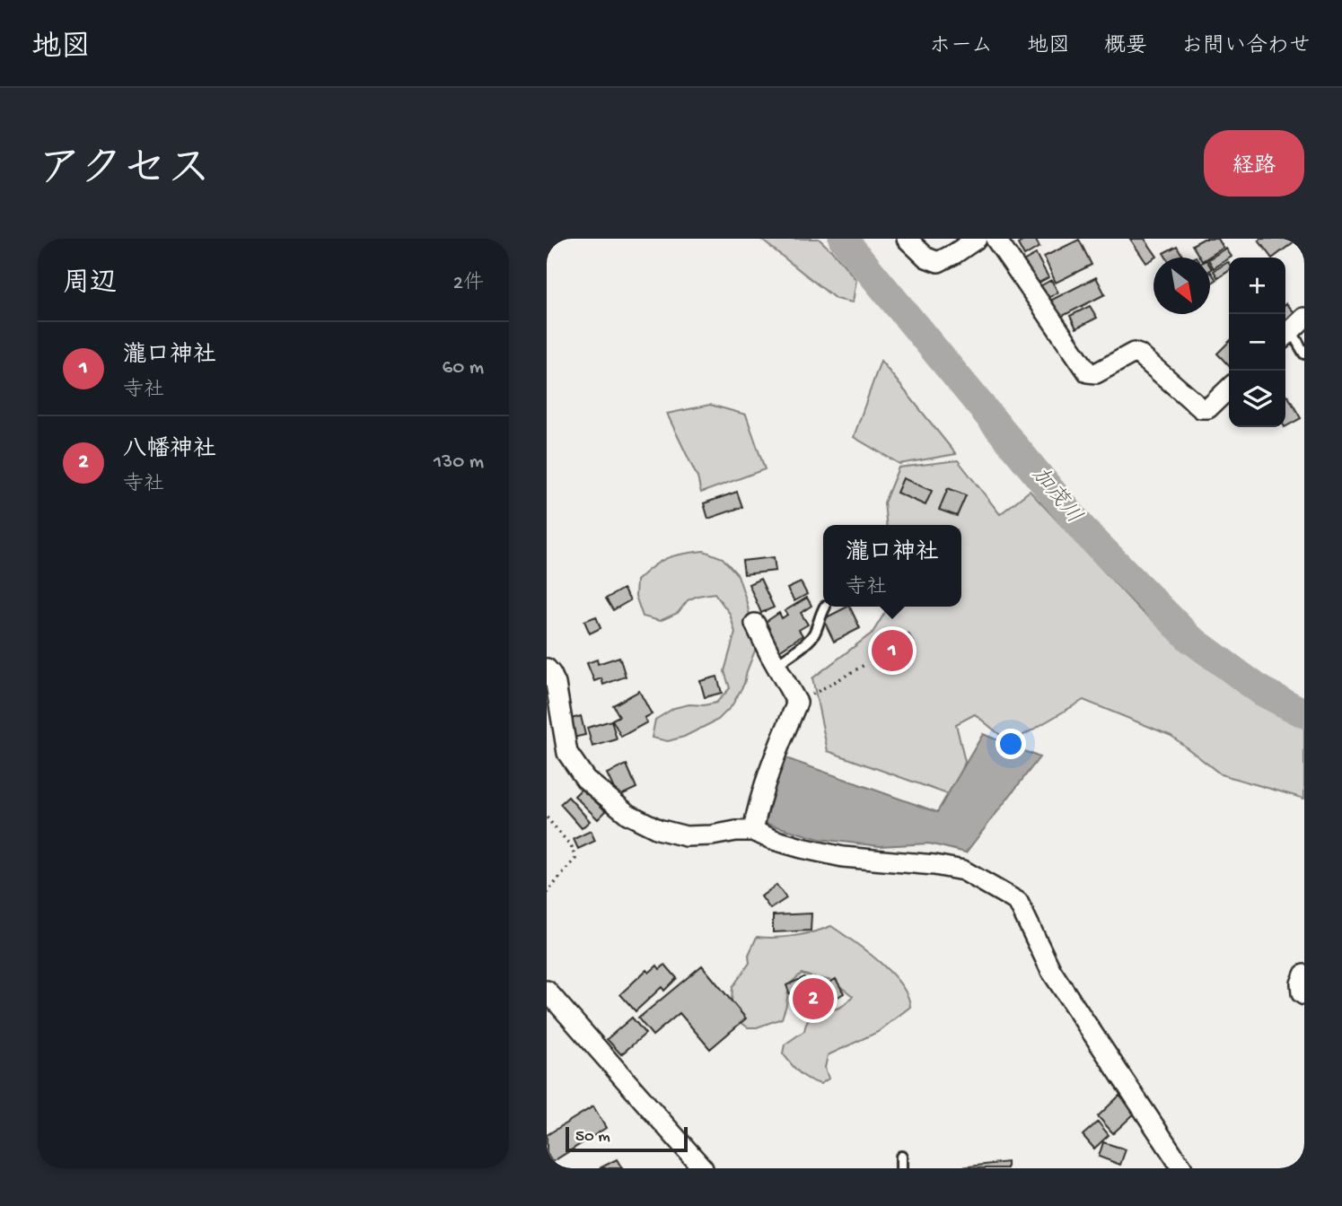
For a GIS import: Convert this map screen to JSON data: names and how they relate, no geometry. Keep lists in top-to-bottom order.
{
  "water": ["加茂川"],
  "scale_bar": "50 m",
  "north": "bottom right",
  "page": {
    "header": "地図",
    "nav": [
      "ホーム",
      "地図",
      "概要",
      "お問い合わせ"
    ],
    "title": "アクセス",
    "buttons": "経路",
    "heading": ["周辺", "2件"],
    "map_buttons": ["+", "−"],
    "list": [
      {
        "mark": "1",
        "name": "瀧口神社",
        "note": "寺社",
        "value": "60 m"
      },
      {
        "mark": "2",
        "name": "八幡神社",
        "note": "寺社",
        "value": "130 m"
      }
    ],
    "popup": ["瀧口神社", "寺社"],
    "pins": ["1", "2"],
    "scale": "50 m"
  }
}
